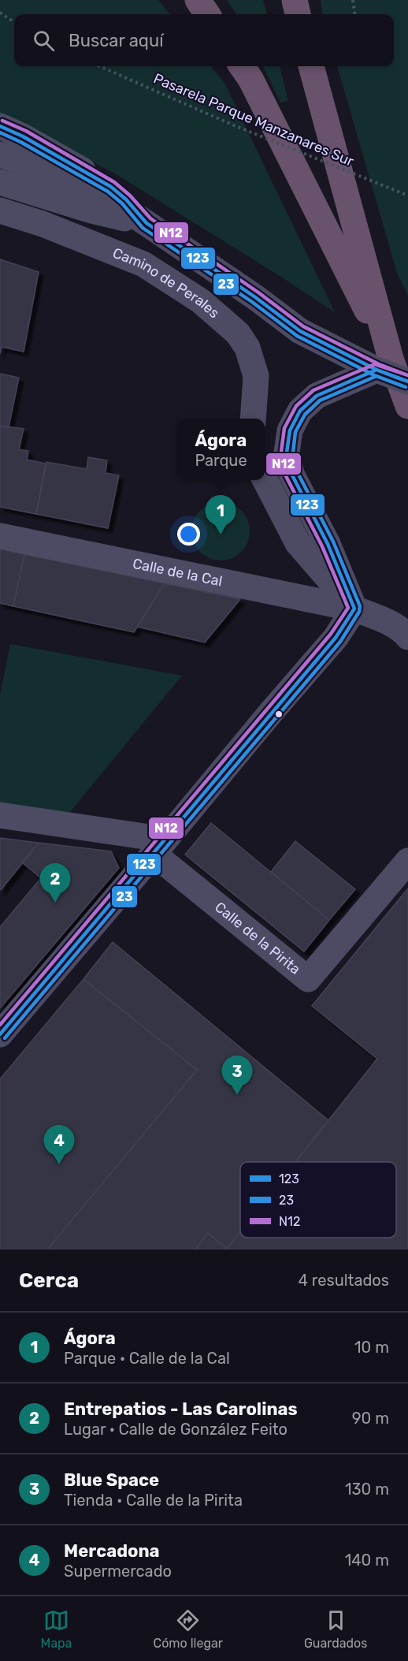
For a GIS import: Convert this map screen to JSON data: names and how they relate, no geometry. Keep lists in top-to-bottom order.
{
  "streets": {
    "street": ["Camino de Perales", "Calle de la Cal", "Calle de la Pirita"],
    "path": ["Pasarela Parque Manzanares Sur"]
  },
  "lines": ["transit line N12", "transit line 123", "transit line 23"],
  "legend": ["123", "23", "N12"],
  "page": {
    "search": "Buscar aquí",
    "popup": ["Ágora", "Parque"],
    "pins": [
      "1",
      "2",
      "3",
      "4"
    ],
    "heading": ["Cerca", "4 resultados"],
    "list": [
      {
        "mark": "1",
        "name": "Ágora",
        "note": "Parque · Calle de la Cal",
        "value": "10 m"
      },
      {
        "mark": "2",
        "name": "Entrepatios - Las Carolinas",
        "note": "Lugar · Calle de González Feito",
        "value": "90 m"
      },
      {
        "mark": "3",
        "name": "Blue Space",
        "note": "Tienda · Calle de la Pirita",
        "value": "130 m"
      },
      {
        "mark": "4",
        "name": "Mercadona",
        "note": "Supermercado",
        "value": "140 m"
      }
    ],
    "nav": ["Mapa", "Cómo llegar", "Guardados"]
  }
}
